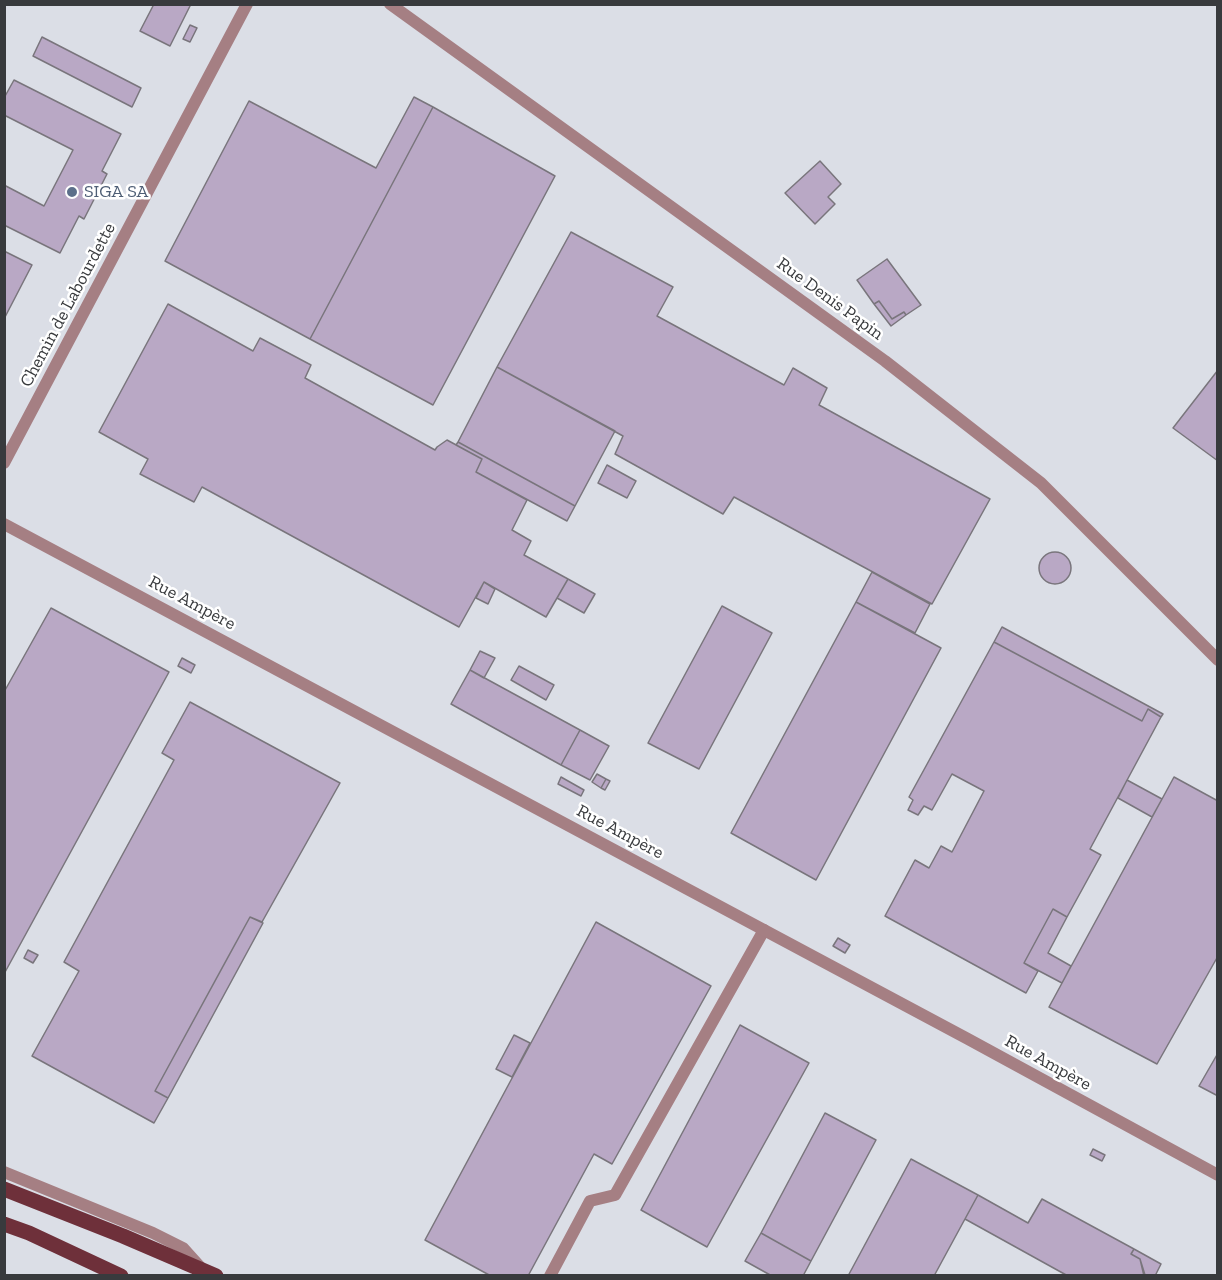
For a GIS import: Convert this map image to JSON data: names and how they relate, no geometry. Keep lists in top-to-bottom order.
{
  "streets": {
    "street": ["Rue Denis Papin", "Chemin de Labourdette", "Rue Ampère"]
  },
  "places": ["SIGA SA"]
}
